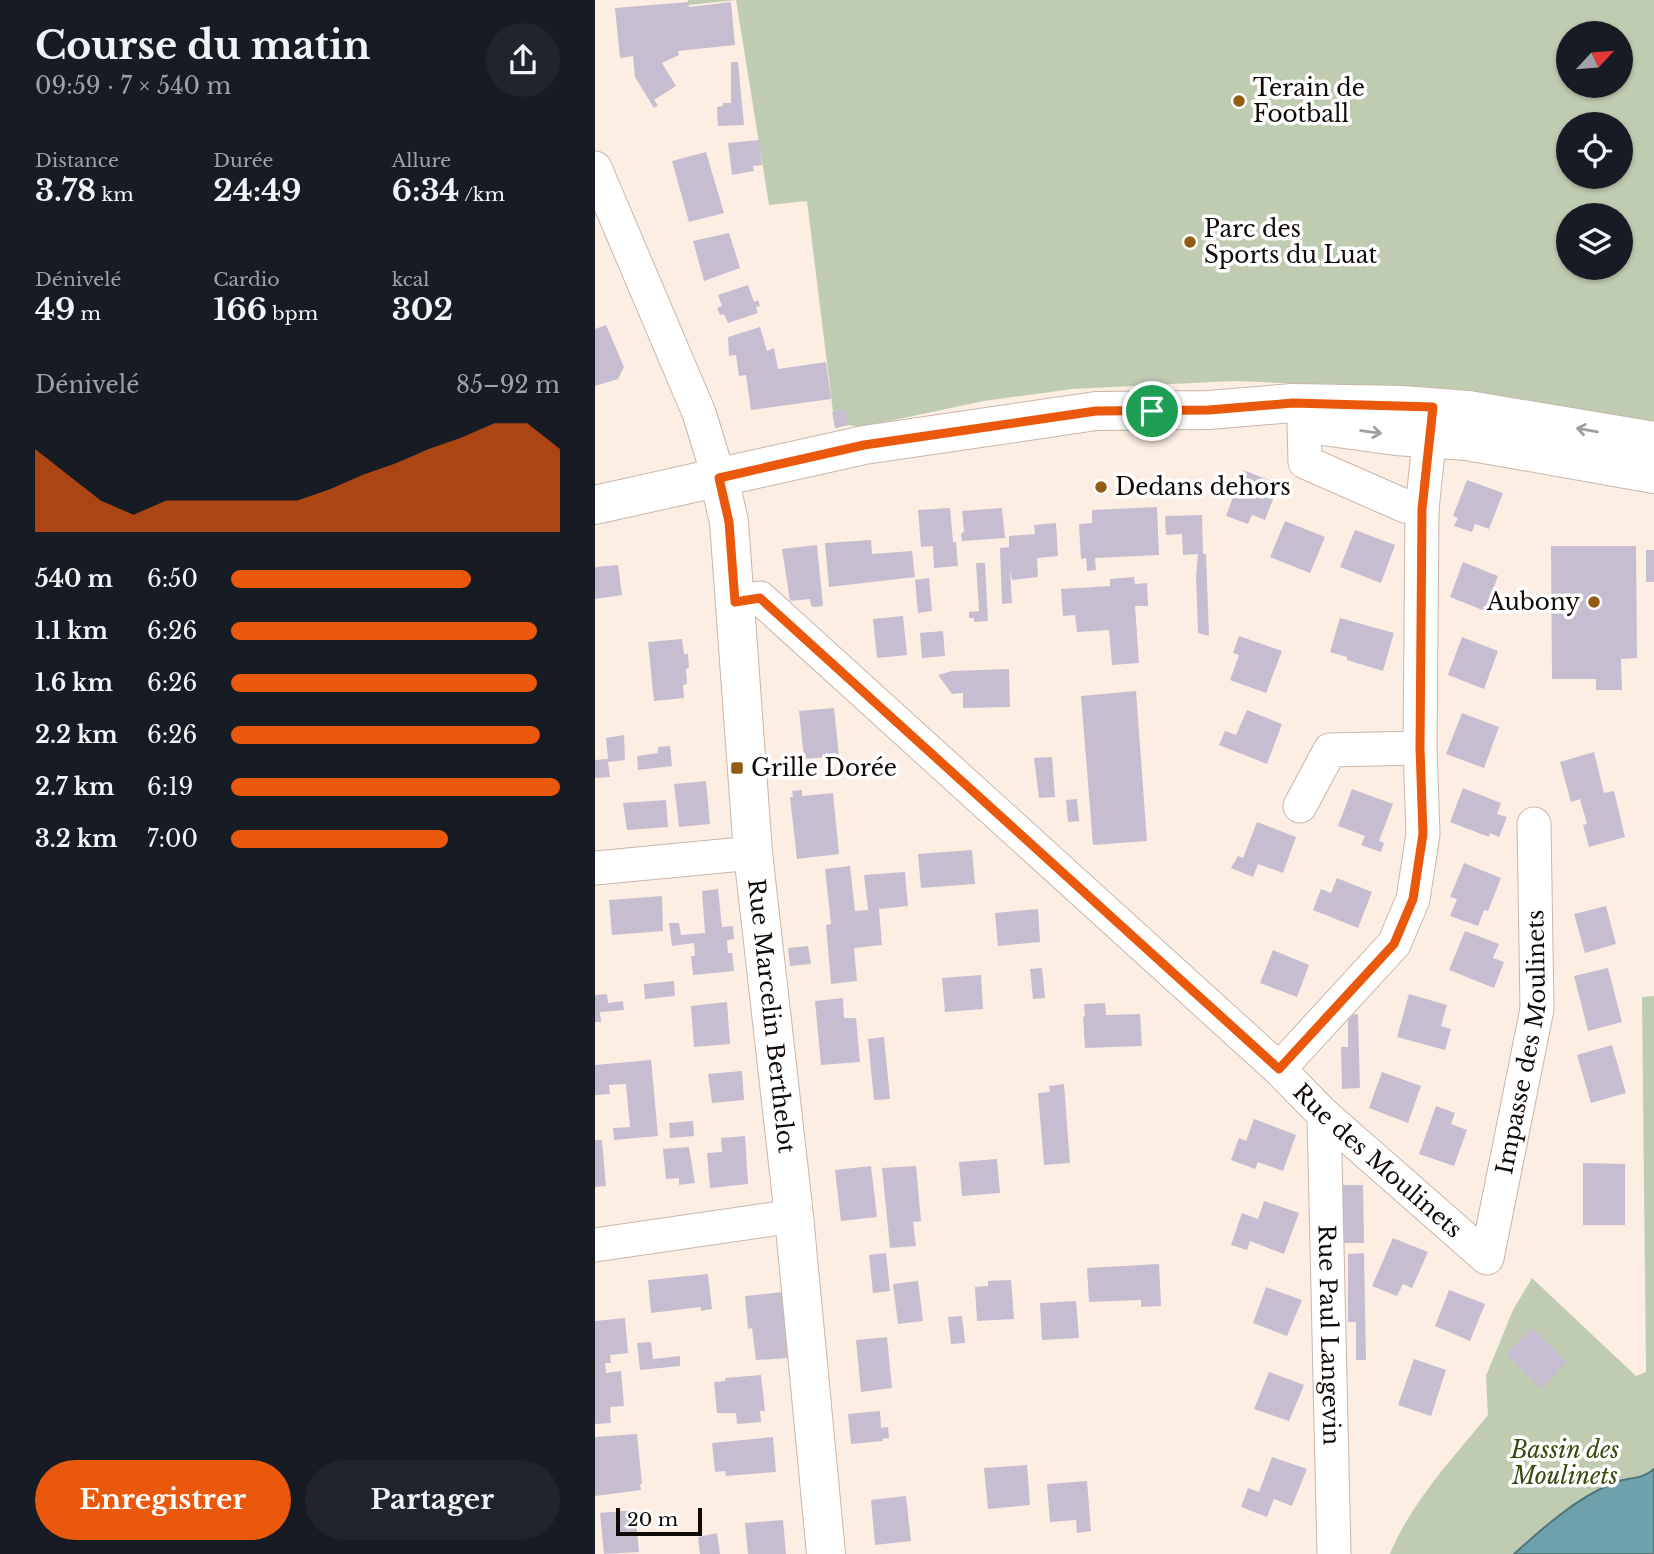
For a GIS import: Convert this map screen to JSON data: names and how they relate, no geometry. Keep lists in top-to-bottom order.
{
  "streets": {
    "main road": ["Rue Marcelin Berthelot"],
    "street": ["Impasse des Moulinets", "Rue des Moulinets", "Rue Paul Langevin"]
  },
  "crossings": [
    ["Rue Marcelin Berthelot", "Rue des Moulinets"],
    ["Impasse des Moulinets", "Rue des Moulinets"],
    ["Rue des Moulinets", "Rue Paul Langevin"]
  ],
  "parks": ["Bassin des Moulinets"],
  "places": {
    "other": [
      "Terain de Football",
      "Parc des Sports du Luat",
      "Dedans dehors",
      "Aubony"
    ],
    "transit": ["Grille Dorée"]
  },
  "scale_bar": "20 m",
  "north": "top right",
  "page": {
    "heading": ["Course du matin", "09:59 · 7 × 540 m"],
    "stats": [
      ["Distance", "3.78 km"],
      ["Durée", "24:49"],
      ["Allure", "6:34 /km"],
      ["Dénivelé", "49 m"],
      ["Cardio", "166 bpm"],
      ["kcal", "302"]
    ],
    "chart": ["Dénivelé", "85–92 m"],
    "list": [
      {
        "name": "540 m",
        "note": "6:50"
      },
      {
        "name": "1.1 km",
        "note": "6:26"
      },
      {
        "name": "1.6 km",
        "note": "6:26"
      },
      {
        "name": "2.2 km",
        "note": "6:26"
      },
      {
        "name": "2.7 km",
        "note": "6:19"
      },
      {
        "name": "3.2 km",
        "note": "7:00"
      }
    ],
    "buttons": ["Enregistrer", "Partager"],
    "scale": "20 m"
  }
}
